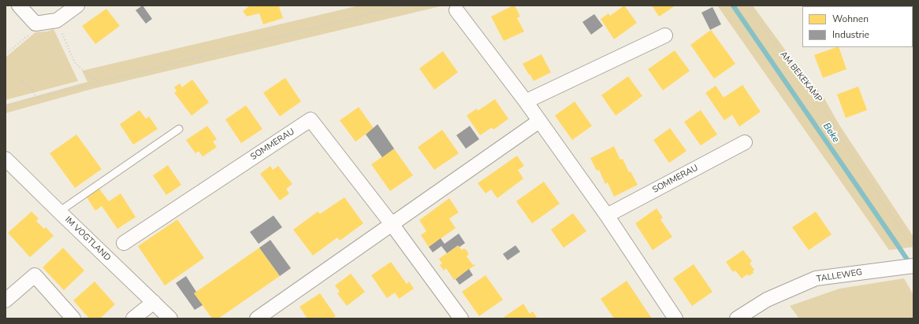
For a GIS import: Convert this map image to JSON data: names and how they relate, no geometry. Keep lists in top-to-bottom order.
{
  "streets": {
    "street": ["SOMMERAU", "IM VOGTLAND", "TALLEWEG"],
    "path": ["AM BEKEKAMP"]
  },
  "water": ["Beke"],
  "legend": ["Wohnen", "Industrie"]
}
